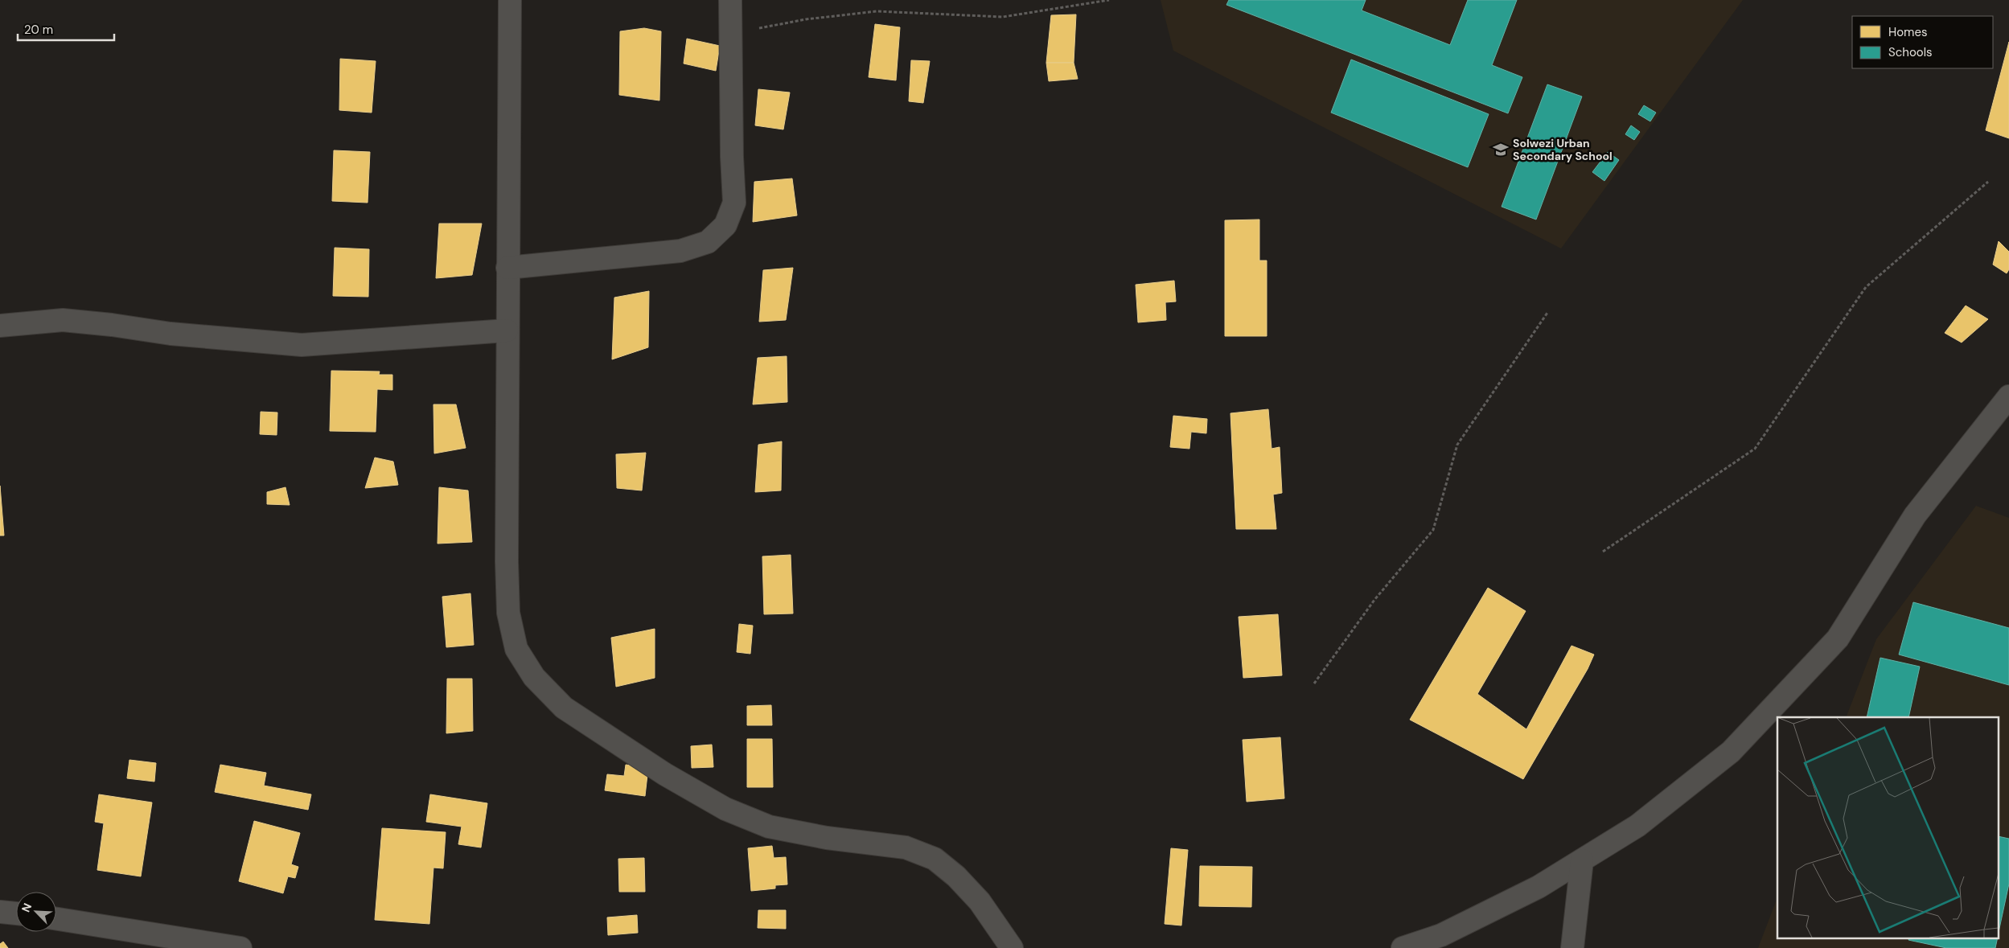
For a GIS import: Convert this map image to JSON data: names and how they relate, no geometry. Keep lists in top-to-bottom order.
{
  "places": {
    "school or university": ["Solwezi Urban Secondary School"]
  },
  "legend": ["Homes", "Schools"],
  "scale_bar": "20 m",
  "north": "top left"
}
